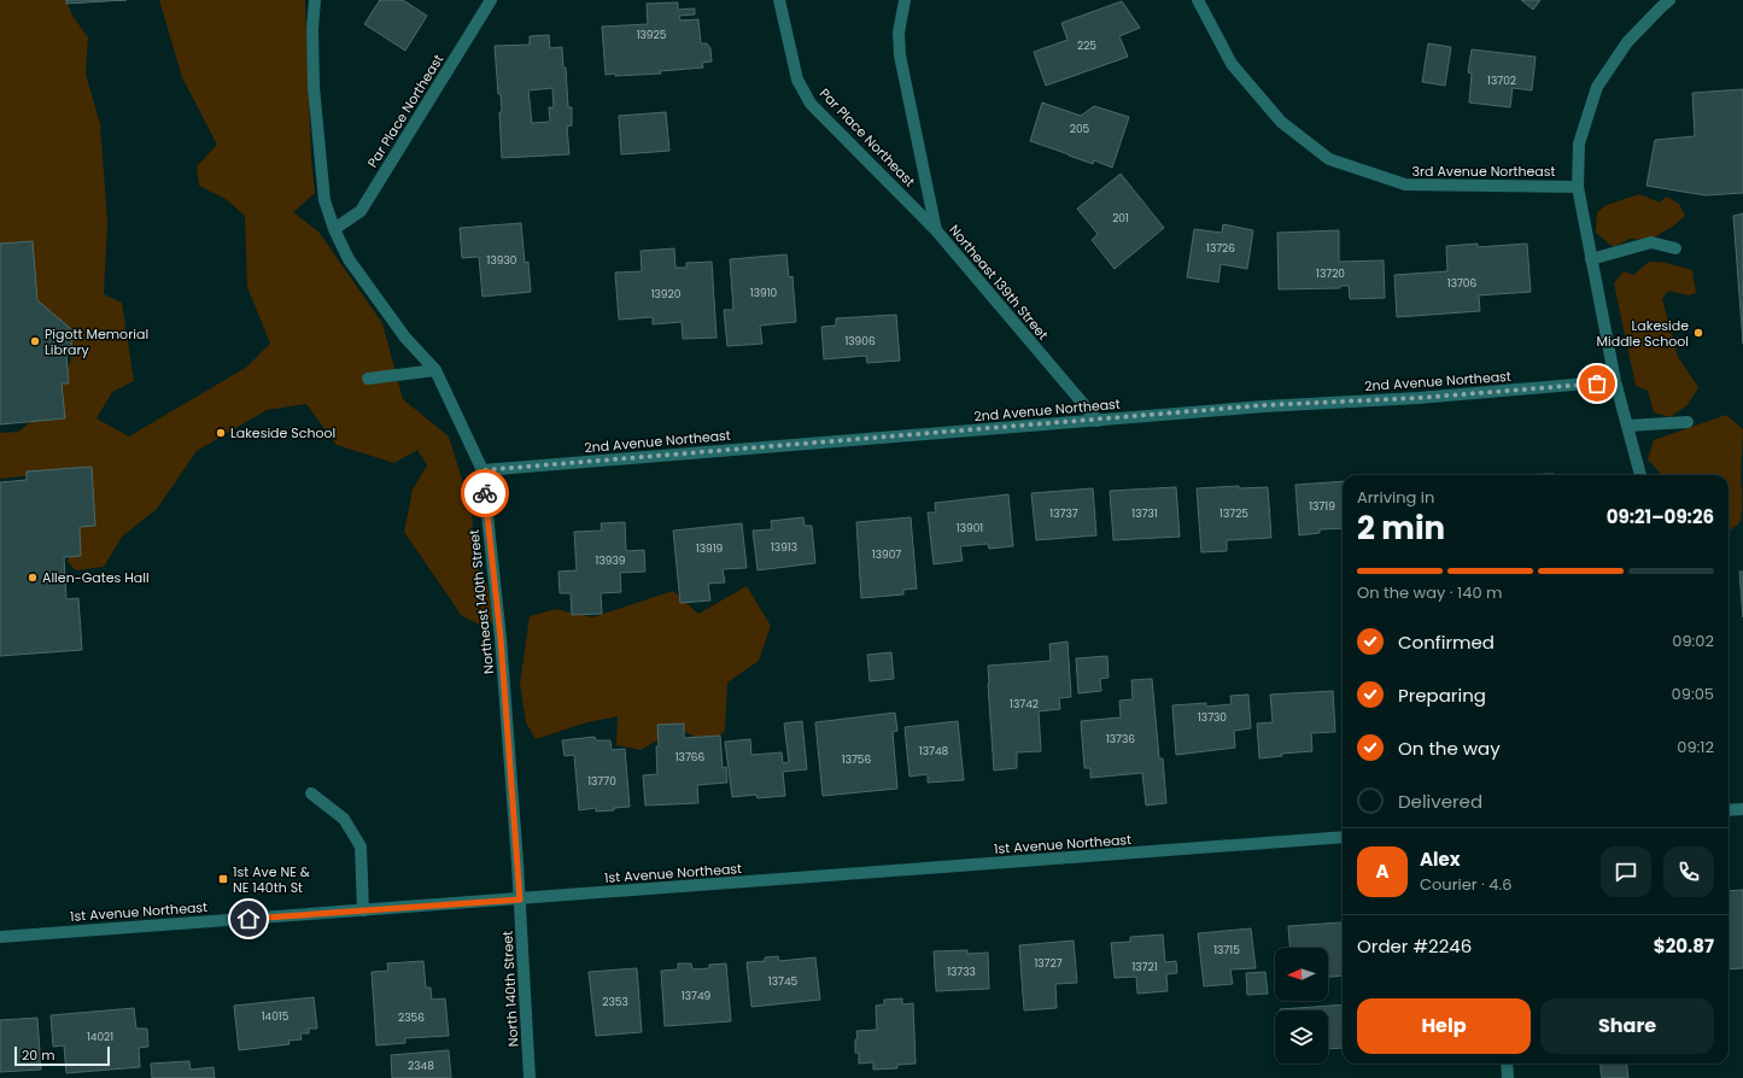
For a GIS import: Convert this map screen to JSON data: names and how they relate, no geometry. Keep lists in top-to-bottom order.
{
  "streets": {
    "street": [
      "Par Place Northeast",
      "3rd Avenue Northeast",
      "Northeast 139th Street",
      "2nd Avenue Northeast",
      "Northeast 140th Street",
      "1st Avenue Northeast",
      "North 140th Street"
    ]
  },
  "crossings": [
    ["Par Place Northeast", "Northeast 139th Street"],
    ["Par Place Northeast", "Northeast 140th Street"],
    ["Northeast 139th Street", "2nd Avenue Northeast"],
    ["2nd Avenue Northeast", "Northeast 140th Street"],
    ["Northeast 140th Street", "1st Avenue Northeast"],
    ["Northeast 140th Street", "North 140th Street"],
    ["1st Avenue Northeast", "North 140th Street"]
  ],
  "places": {
    "other": [
      "Lakeside Middle School",
      "Pigott Memorial Library",
      "Lakeside School",
      "Allen-Gates Hall"
    ],
    "transit": ["1st Ave NE & NE 140th St"]
  },
  "house_numbers": [
    "13925",
    "225",
    "13702",
    "205",
    "201",
    "13726",
    "13930",
    "13720",
    "13706",
    "13910",
    "13920",
    "13906",
    "13719",
    "13737",
    "13731",
    "13725",
    "13901",
    "13913",
    "13919",
    "13907",
    "13939",
    "13742",
    "13730",
    "13736",
    "13748",
    "13766",
    "13756",
    "13770",
    "13715",
    "13727",
    "13721",
    "13733",
    "13745",
    "13749",
    "2353",
    "14015",
    "2356",
    "14021",
    "2348"
  ],
  "scale_bar": "20 m",
  "north": "left",
  "page": {
    "heading": ["2 min", "Arriving in", "09:21–09:26"],
    "panel": [
      "Alex",
      "Courier · 4.6",
      "Order #2246",
      "$20.87"
    ],
    "bar": "On the way · 140 m",
    "list": [
      ["Confirmed", "09:02"],
      ["Preparing", "09:05"],
      ["On the way", "09:12"],
      "Delivered"
    ],
    "round": "A",
    "buttons": ["Help", "Share"],
    "scale": "20 m"
  }
}
